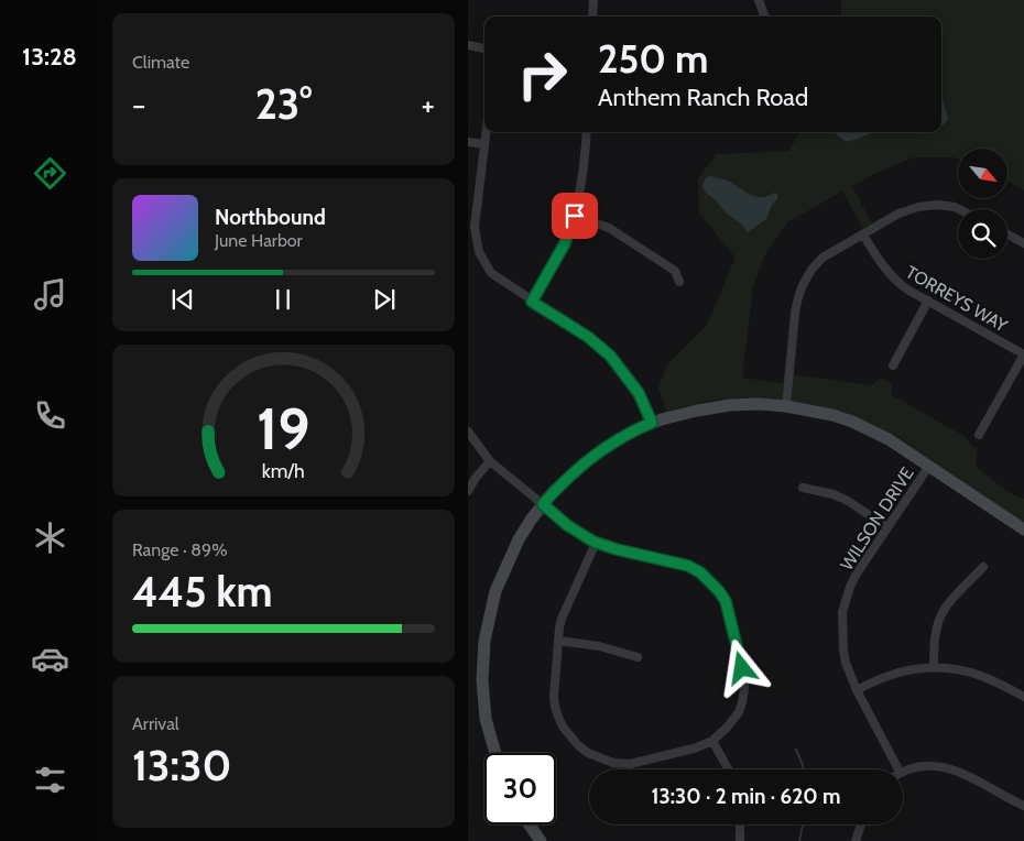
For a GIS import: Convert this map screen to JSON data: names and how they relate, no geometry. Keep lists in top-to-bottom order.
{
  "streets": {
    "street": ["TORREYS WAY", "WILSON DRIVE"]
  },
  "north": "bottom right",
  "page": {
    "tabs": "13:28",
    "tile": [
      "Climate",
      ["Range · 89%", "445 km"],
      ["Arrival", "13:30"]
    ],
    "turn": ["250 m", "Anthem Ranch Road"],
    "heat": ["−", "23°", "+"],
    "song": ["Northbound", "June Harbor"],
    "limit": "30",
    "trip": "13:30 · 2 min · 620 m",
    "gauge": ["19", "km/h"]
  }
}
